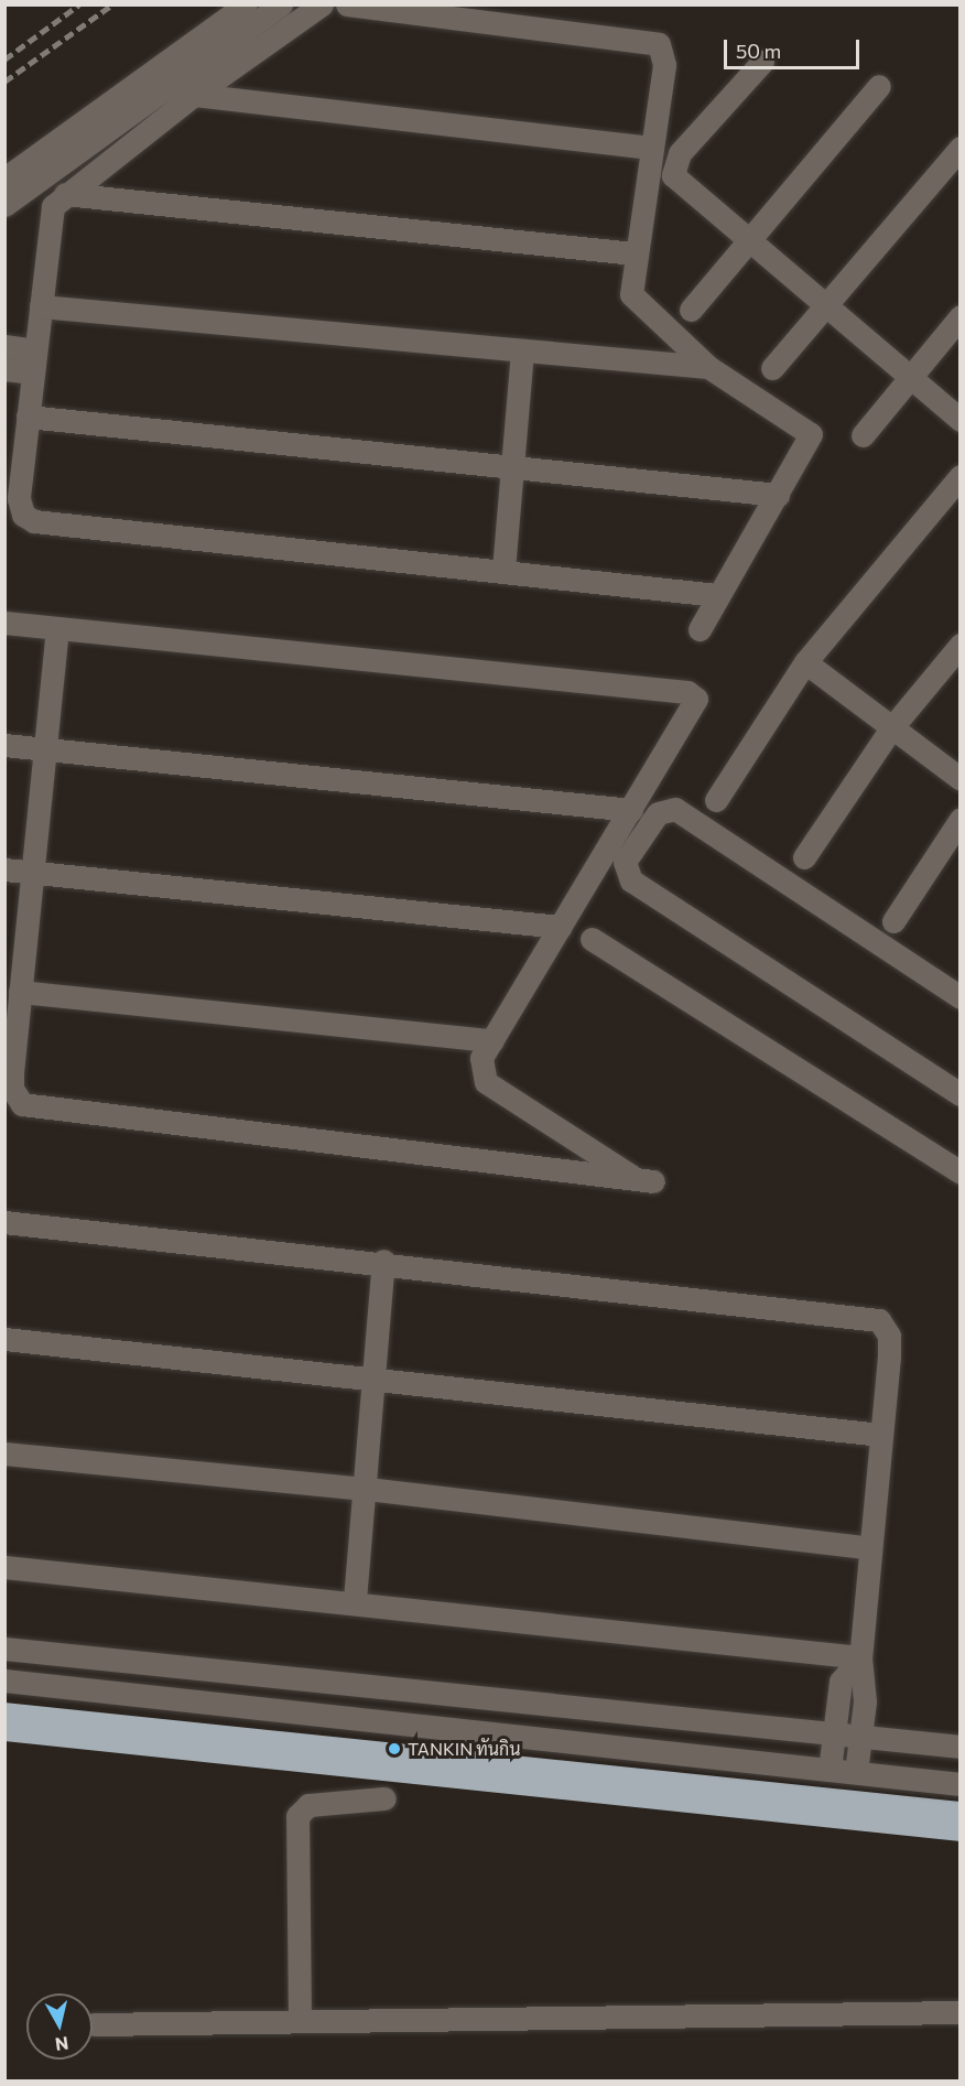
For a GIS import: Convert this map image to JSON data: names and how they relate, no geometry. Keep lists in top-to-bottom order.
{
  "places": ["TANKIN ทันกิน"],
  "scale_bar": "50 m",
  "north": "bottom"
}
